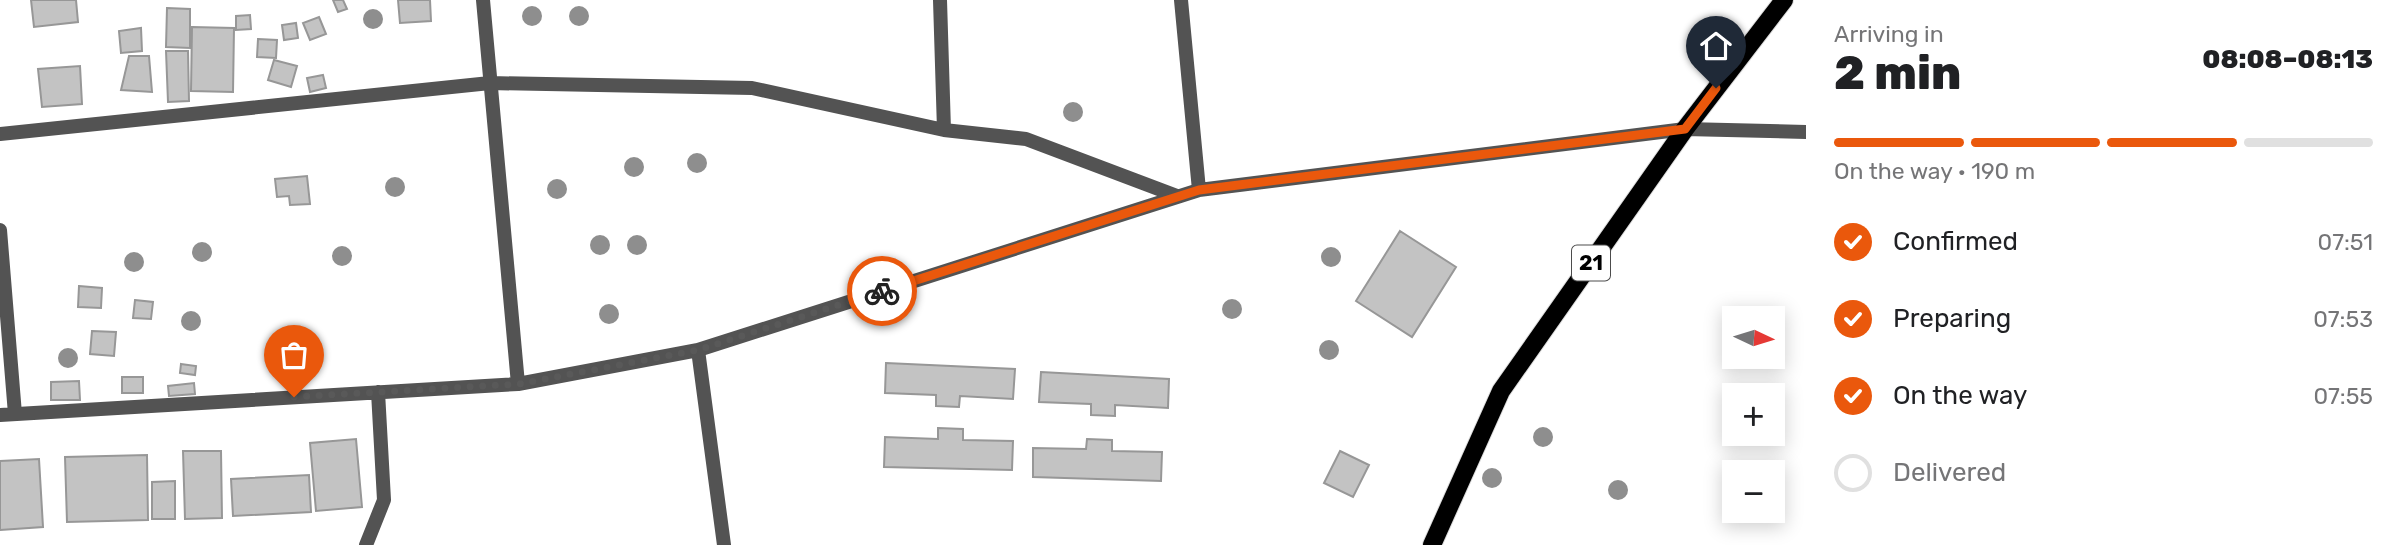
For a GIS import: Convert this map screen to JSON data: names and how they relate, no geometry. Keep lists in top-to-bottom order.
{
  "streets": {
    "main road": ["21"]
  },
  "north": "right",
  "page": {
    "heading": ["2 min", "Arriving in", "08:08–08:13"],
    "bar": "On the way · 190 m",
    "list": [
      ["Confirmed", "07:51"],
      ["Preparing", "07:53"],
      ["On the way", "07:55"],
      "Delivered"
    ],
    "map_buttons": ["+", "−"]
  }
}
